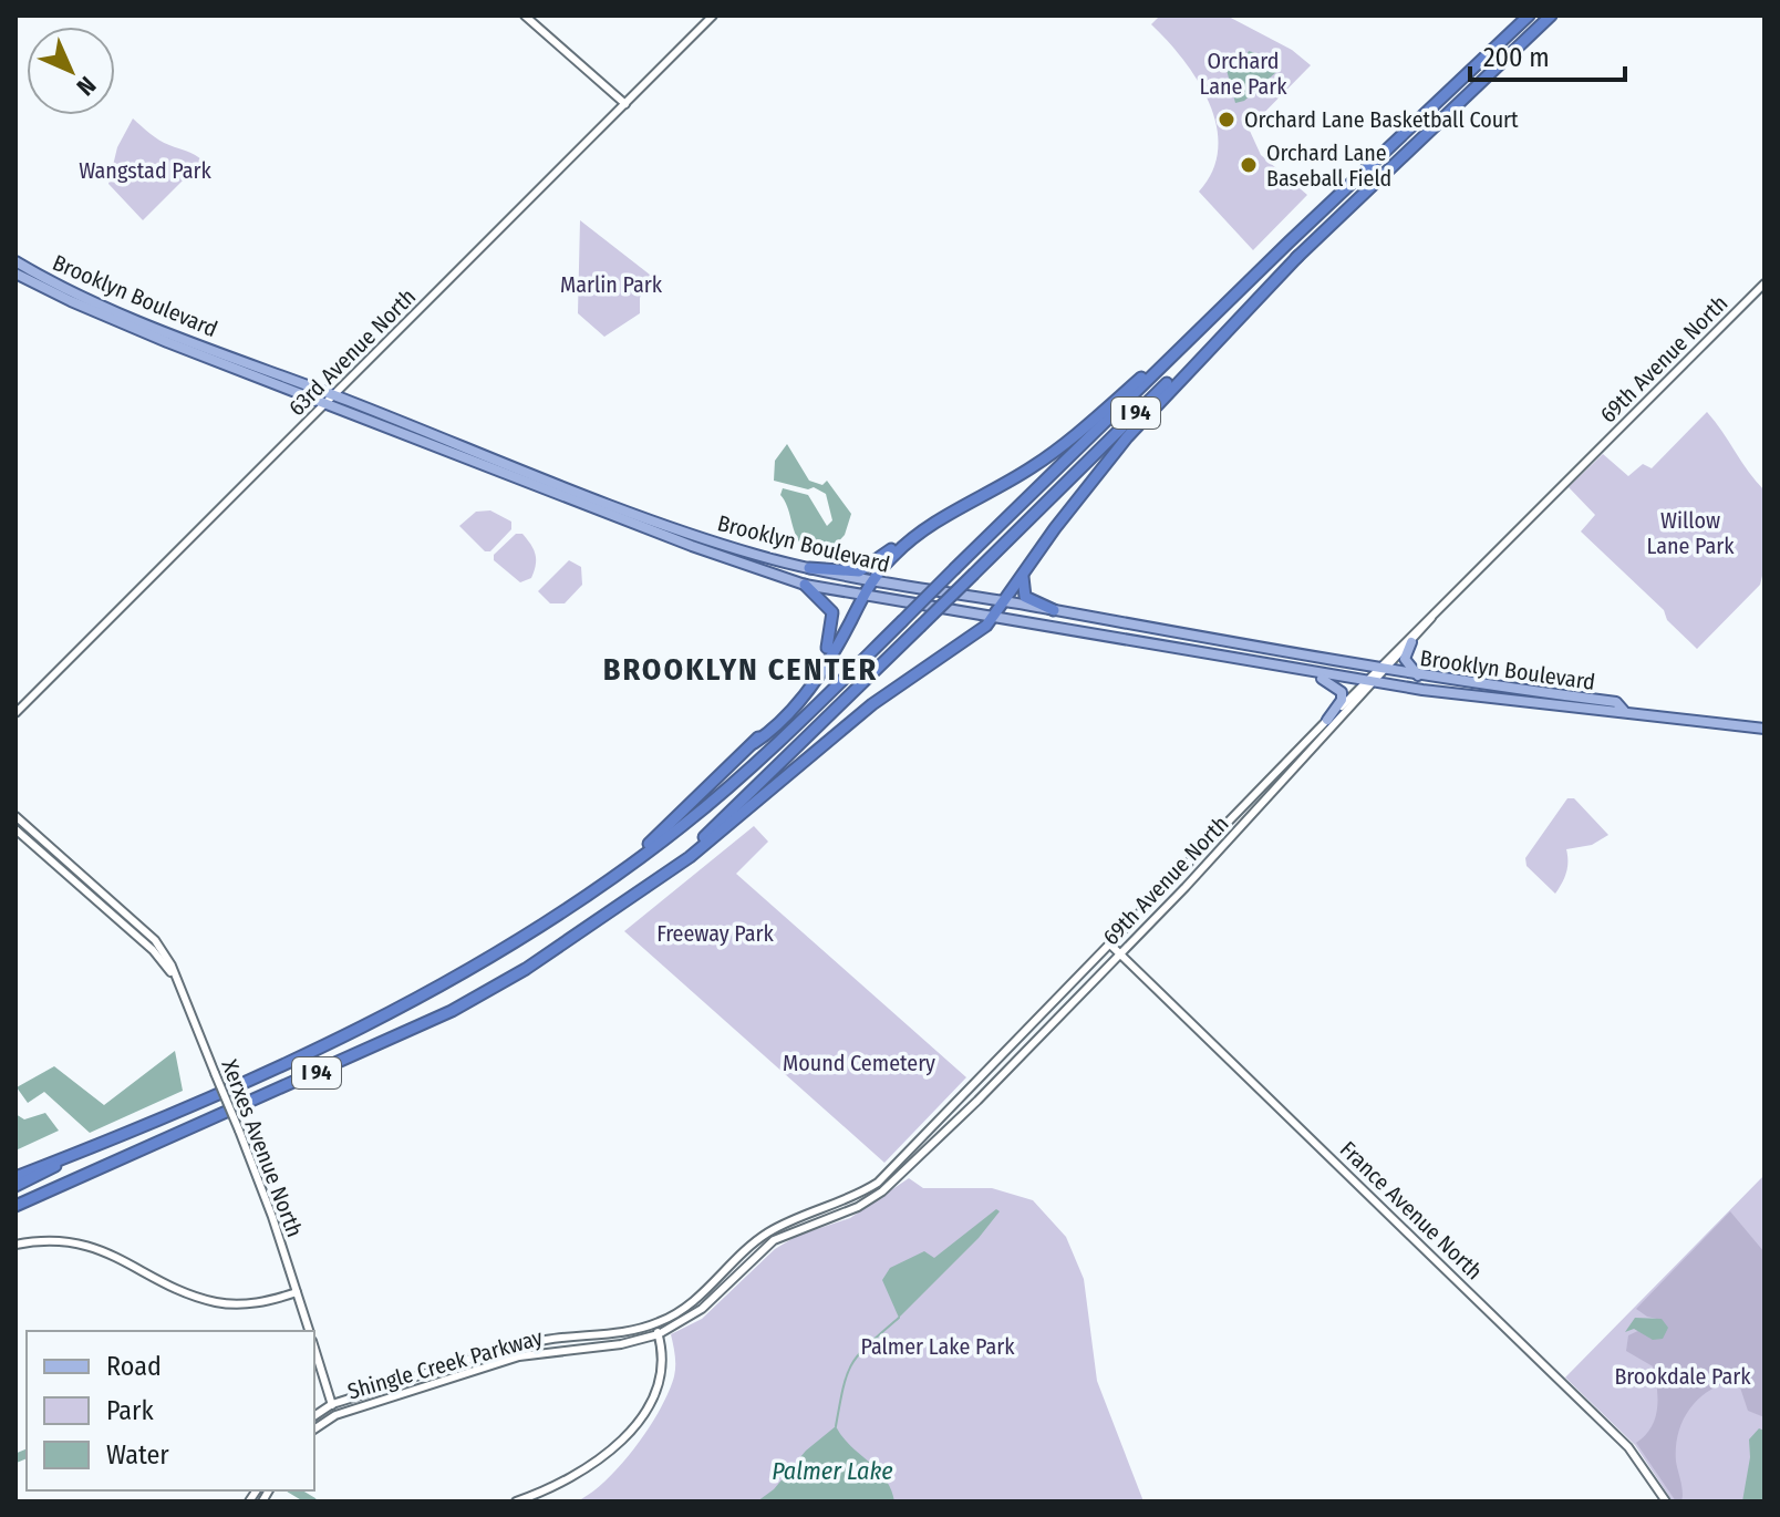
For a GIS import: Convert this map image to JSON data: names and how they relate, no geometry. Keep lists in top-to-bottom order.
{
  "streets": {
    "highway": ["I 94"],
    "main road": ["Brooklyn Boulevard"],
    "street": [
      "63rd Avenue North",
      "69th Avenue North",
      "Xerxes Avenue North",
      "France Avenue North",
      "Shingle Creek Parkway"
    ]
  },
  "crossings": [
    ["Brooklyn Boulevard", "63rd Avenue North"],
    ["Brooklyn Boulevard", "69th Avenue North"],
    ["69th Avenue North", "France Avenue North"],
    ["69th Avenue North", "Shingle Creek Parkway"]
  ],
  "districts": ["BROOKLYN CENTER"],
  "water": ["Palmer Lake"],
  "parks": [
    "Orchard Lane Park",
    "Wangstad Park",
    "Marlin Park",
    "Willow Lane Park",
    "Freeway Park",
    "Mound Cemetery",
    "Palmer Lake Park",
    "Brookdale Park"
  ],
  "places": ["Orchard Lane Basketball Court", "Orchard Lane Baseball Field"],
  "legend": ["Road", "Park", "Water"],
  "scale_bar": "200 m",
  "north": "bottom right"
}
